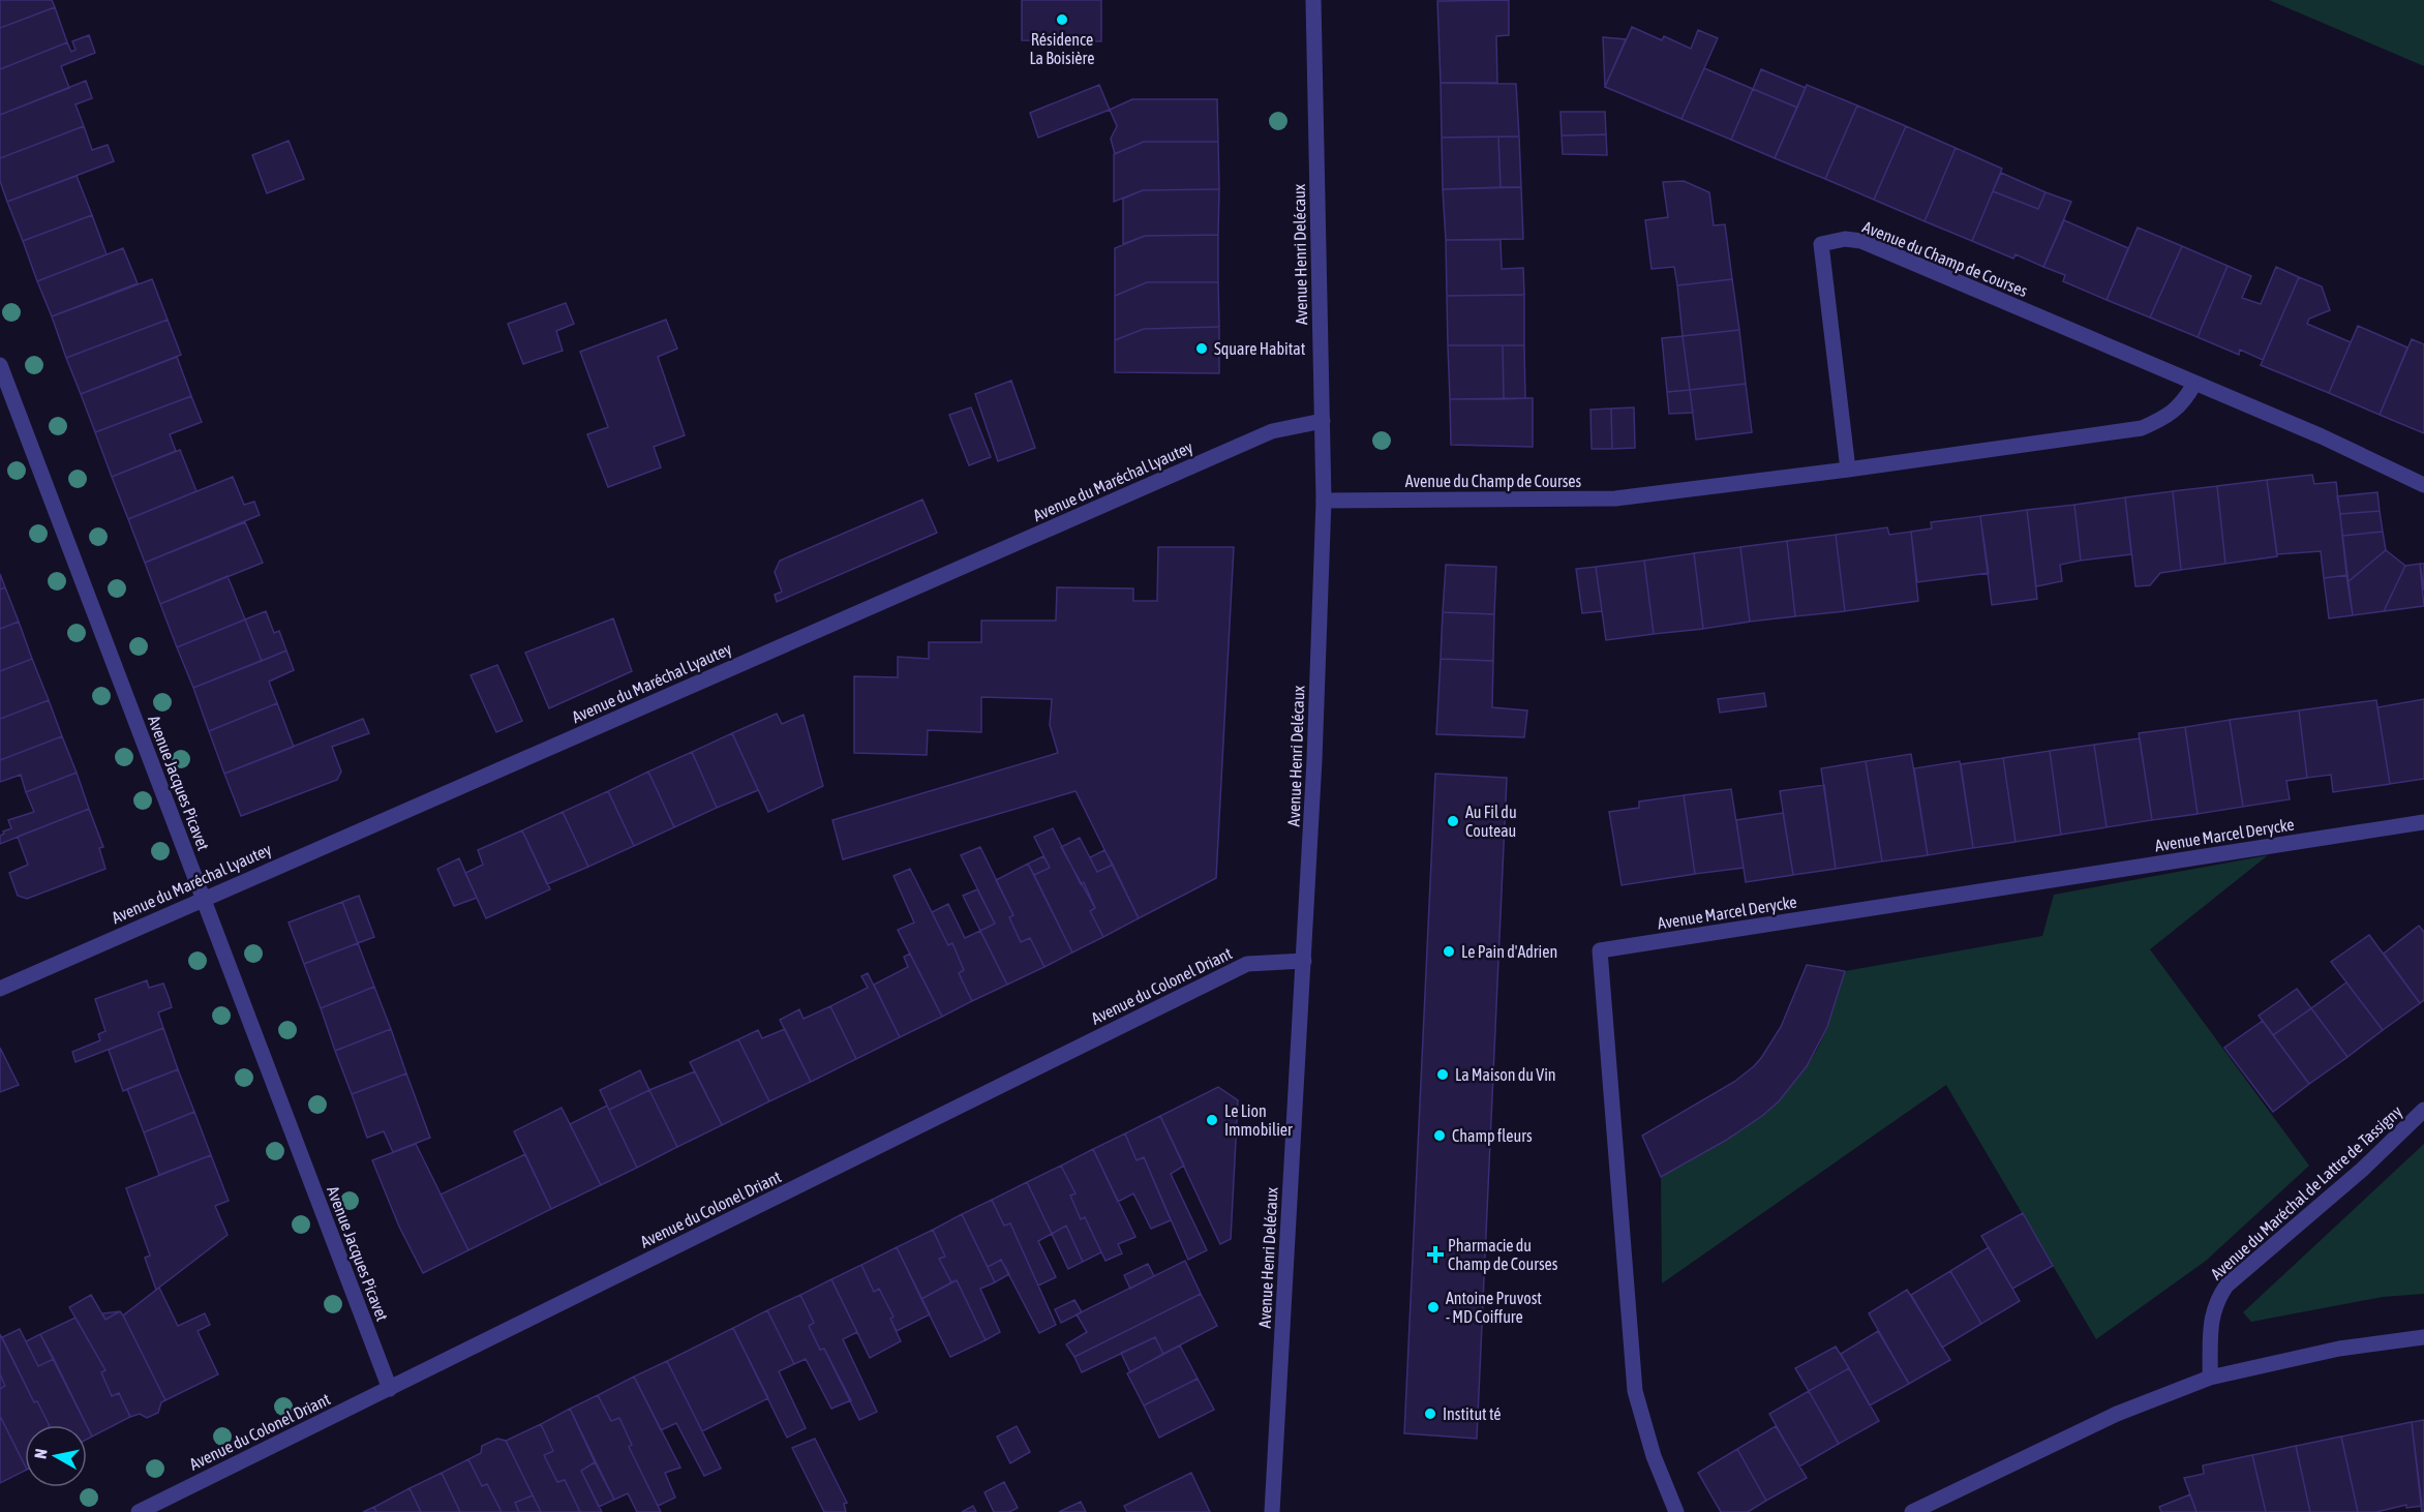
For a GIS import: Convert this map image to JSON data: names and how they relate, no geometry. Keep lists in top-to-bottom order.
{
  "streets": {
    "street": [
      "Avenue Henri Delécaux",
      "Avenue du Champ de Courses",
      "Avenue du Maréchal Lyautey",
      "Avenue Jacques Picavet",
      "Avenue Marcel Derycke",
      "Avenue du Colonel Driant",
      "Avenue du Maréchal de Lattre de Tassigny"
    ]
  },
  "crossings": [
    ["Avenue Henri Delécaux", "Avenue du Champ de Courses"],
    ["Avenue Henri Delécaux", "Avenue du Maréchal Lyautey"],
    ["Avenue Henri Delécaux", "Avenue du Colonel Driant"],
    ["Avenue du Maréchal Lyautey", "Avenue Jacques Picavet"],
    ["Avenue Jacques Picavet", "Avenue du Colonel Driant"]
  ],
  "places": {
    "other": [
      "Résidence La Boisière",
      "Square Habitat",
      "Au Fil du Couteau",
      "Le Pain d'Adrien",
      "La Maison du Vin",
      "Le Lion Immobilier",
      "Champ fleurs",
      "Antoine Pruvost - MD Coiffure",
      "Institut té"
    ],
    "health": ["Pharmacie du Champ de Courses"]
  },
  "north": "left"
}
